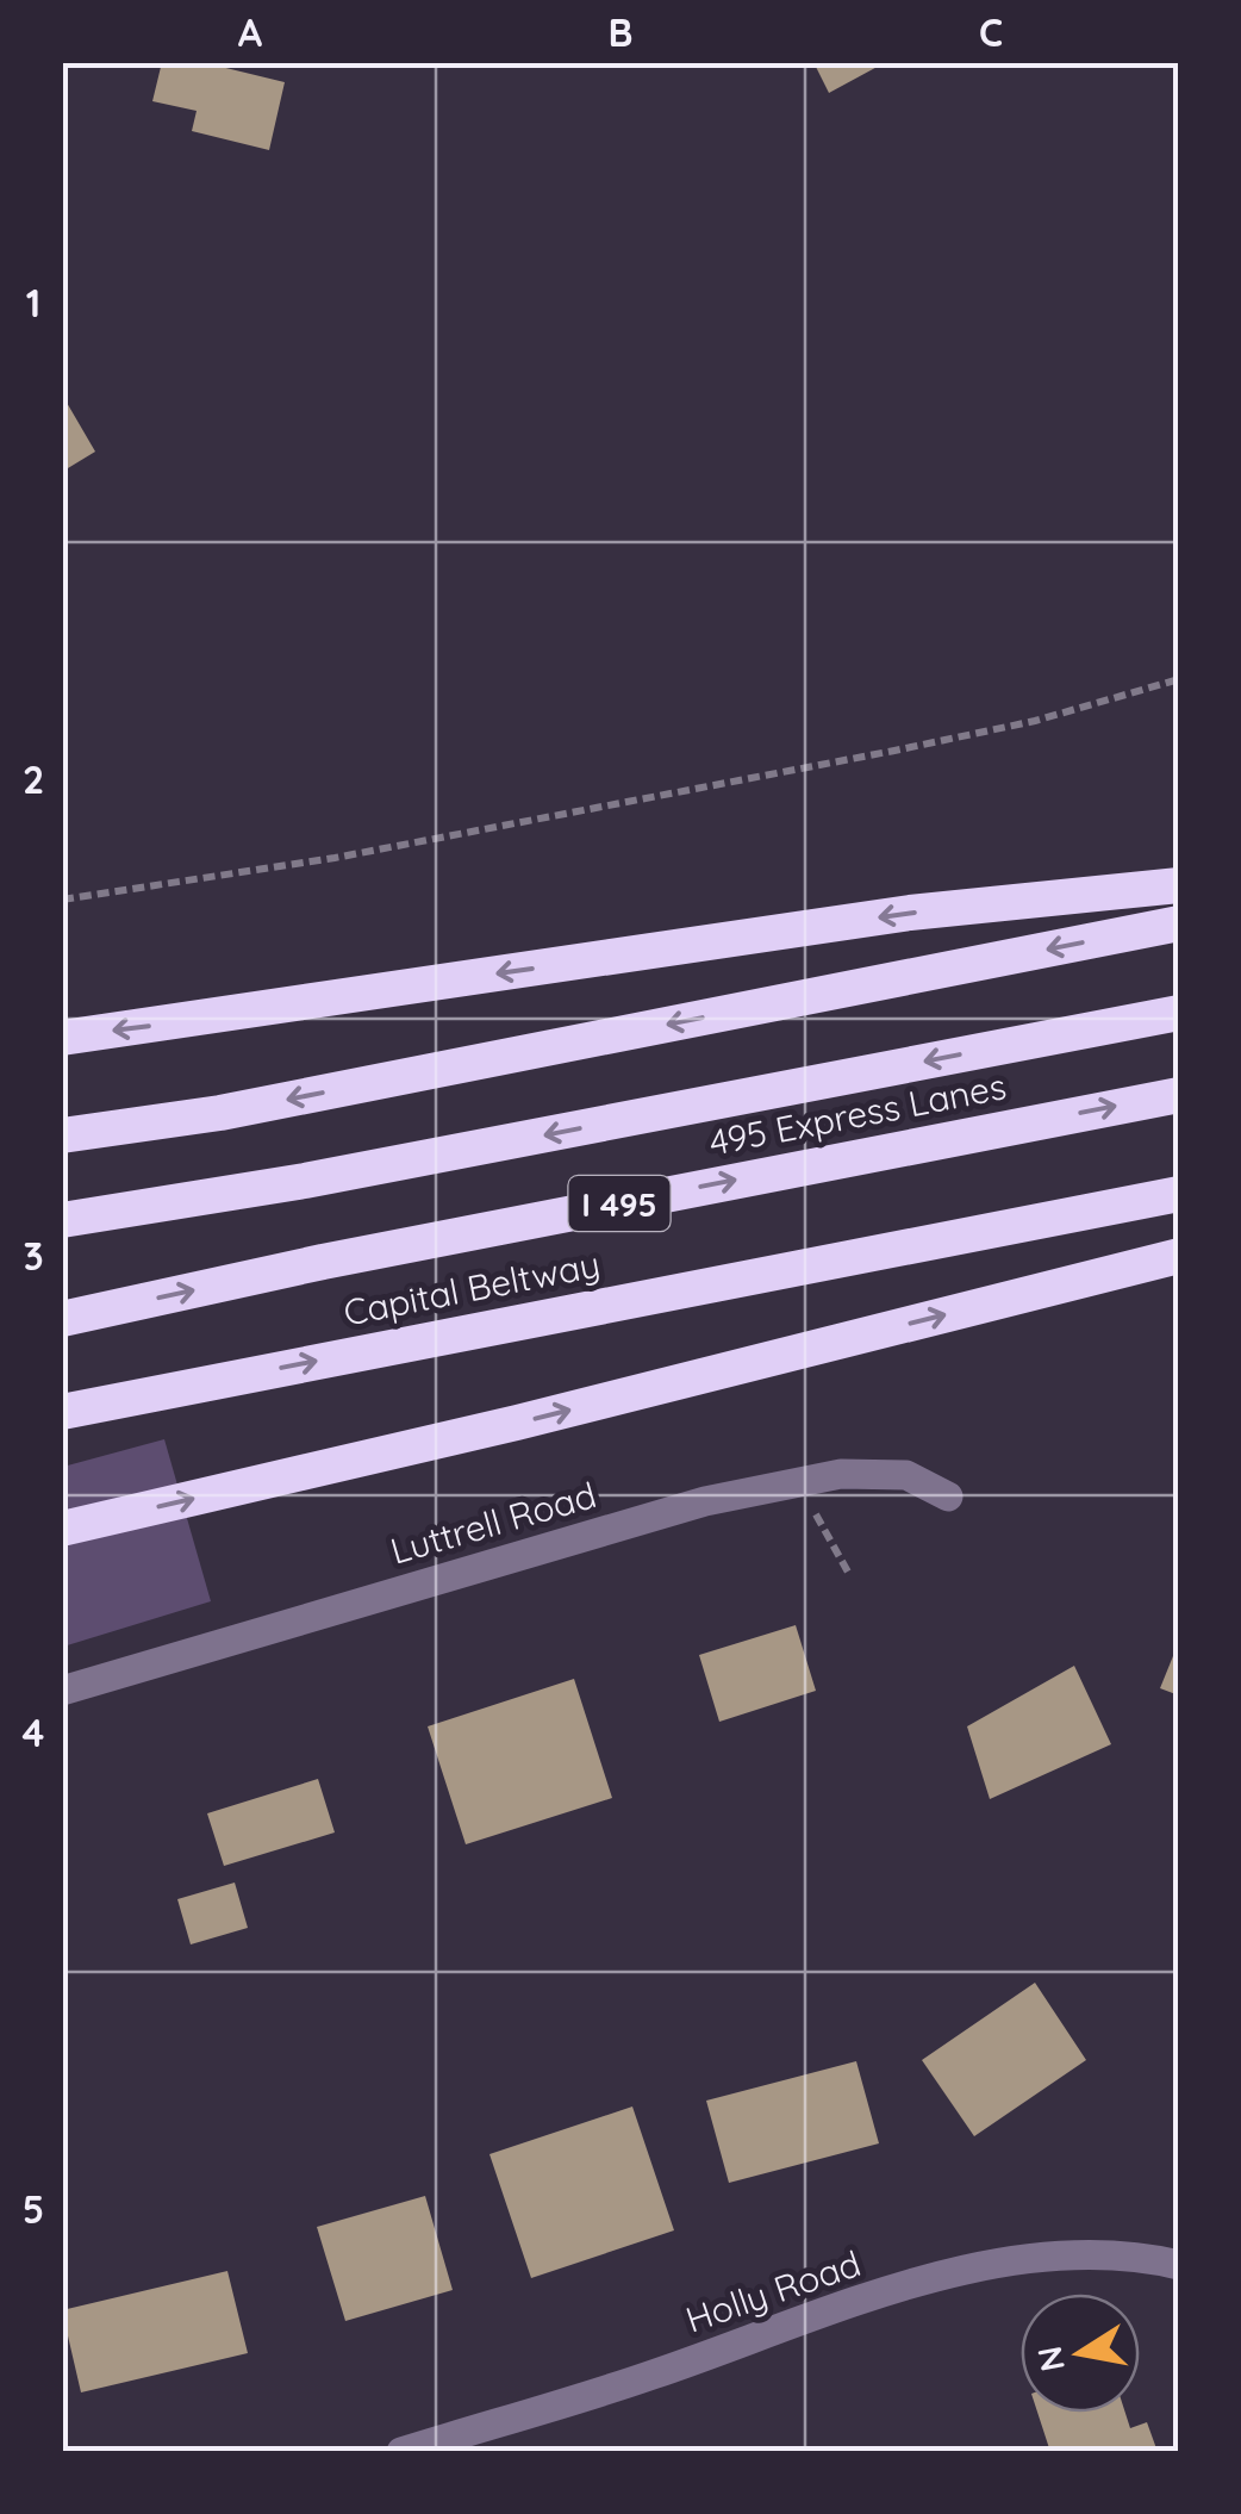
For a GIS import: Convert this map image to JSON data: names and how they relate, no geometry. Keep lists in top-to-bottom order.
{
  "streets": {
    "highway": ["495 Express Lanes", "I 495", "Capital Beltway"],
    "street": ["Luttrell Road", "Holly Road"]
  },
  "north": "left",
  "grid": {
    "columns": ["A", "B", "C"],
    "rows": [
      "1",
      "2",
      "3",
      "4",
      "5"
    ]
  }
}
